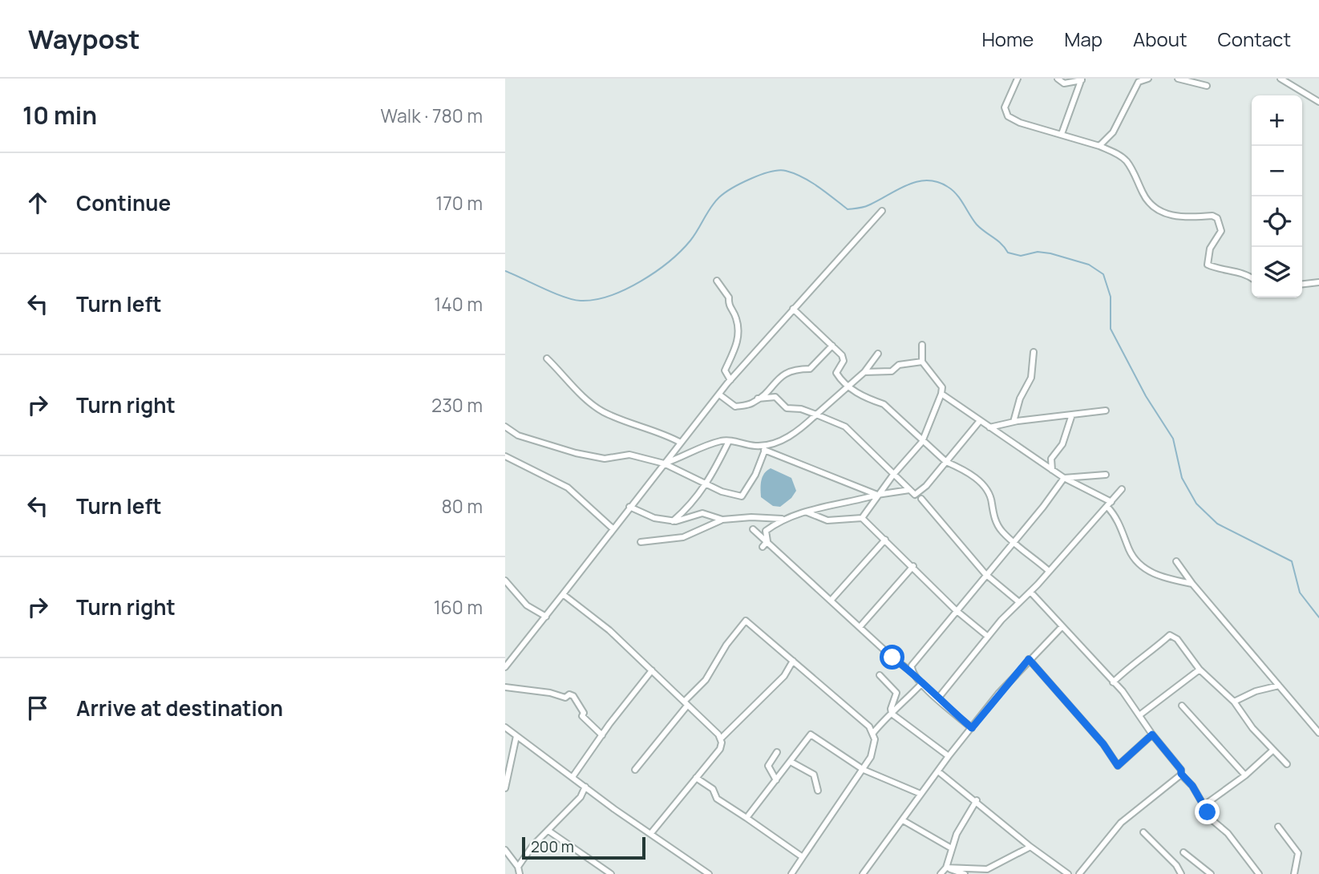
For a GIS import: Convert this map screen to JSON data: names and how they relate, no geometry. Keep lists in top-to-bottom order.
{
  "scale_bar": "200 m",
  "page": {
    "header": "Waypost",
    "nav": [
      "Home",
      "Map",
      "About",
      "Contact"
    ],
    "heading": ["10 min", "Walk · 780 m"],
    "map_buttons": ["+", "−"],
    "list": [
      ["Continue", "170 m"],
      ["Turn left", "140 m"],
      ["Turn right", "230 m"],
      ["Turn left", "80 m"],
      ["Turn right", "160 m"],
      "Arrive at destination"
    ],
    "scale": "200 m"
  }
}
